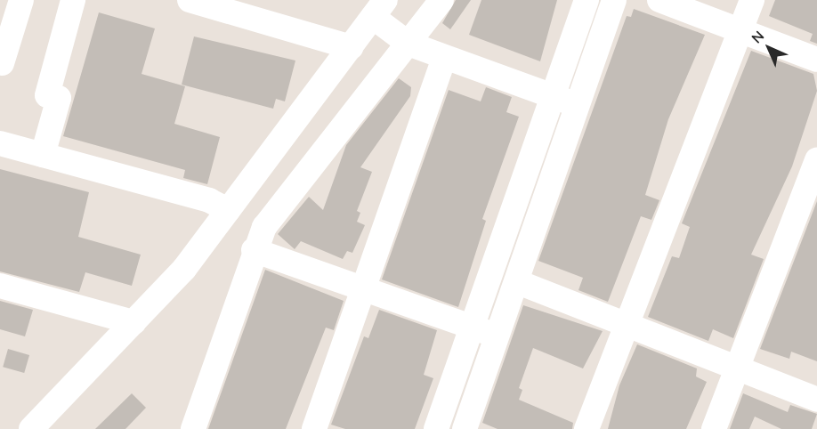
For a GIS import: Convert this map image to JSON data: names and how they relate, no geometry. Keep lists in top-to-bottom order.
{
  "north": "top left"
}
